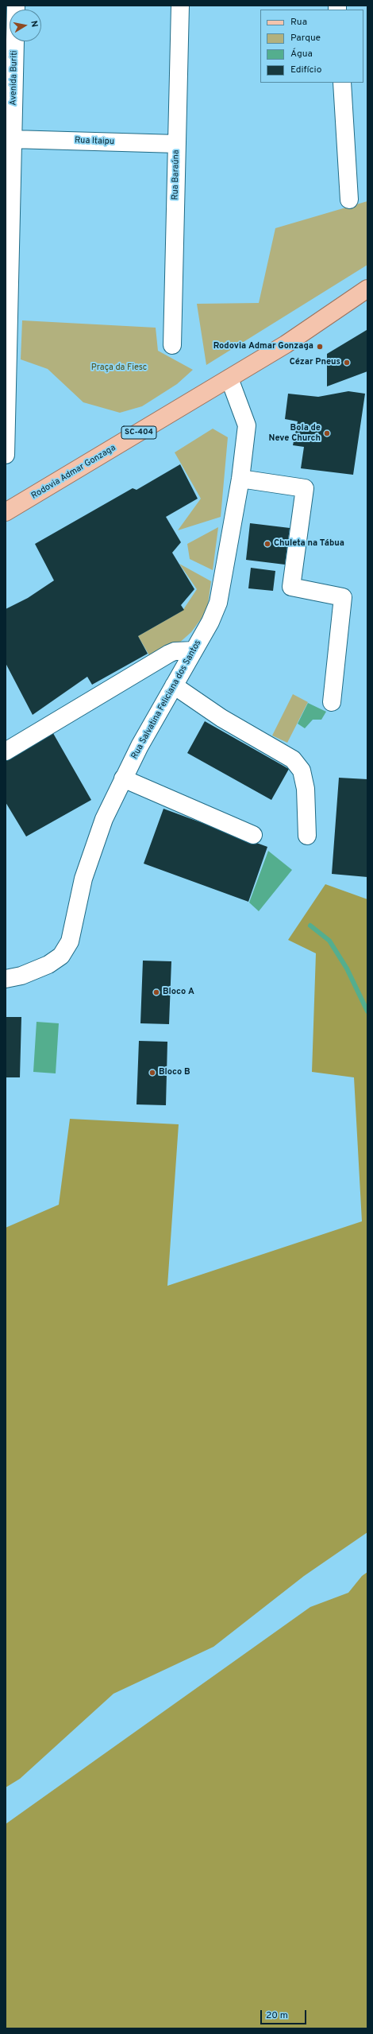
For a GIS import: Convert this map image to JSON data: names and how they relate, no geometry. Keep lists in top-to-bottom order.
{
  "streets": {
    "main road": ["SC-404", "Rodovia Admar Gonzaga"],
    "street": [
      "Avenida Buriti",
      "Rua Itaipu",
      "Rua Baraúna",
      "Rua Salvatina Feliciana dos Santos"
    ]
  },
  "crossings": [
    ["Avenida Buriti", "Rua Itaipu"],
    ["Rua Itaipu", "Rua Baraúna"],
    ["Rodovia Admar Gonzaga", "Rua Salvatina Feliciana dos Santos"]
  ],
  "parks": ["Praça da Fiesc"],
  "places": [
    "Rodovia Admar Gonzaga",
    "Cézar Pneus",
    "Bola de Neve Church",
    "Chuleta na Tábua",
    "Bloco A",
    "Bloco B"
  ],
  "legend": [
    "Rua",
    "Parque",
    "Água",
    "Edifício"
  ],
  "scale_bar": "20 m",
  "north": "right"
}
